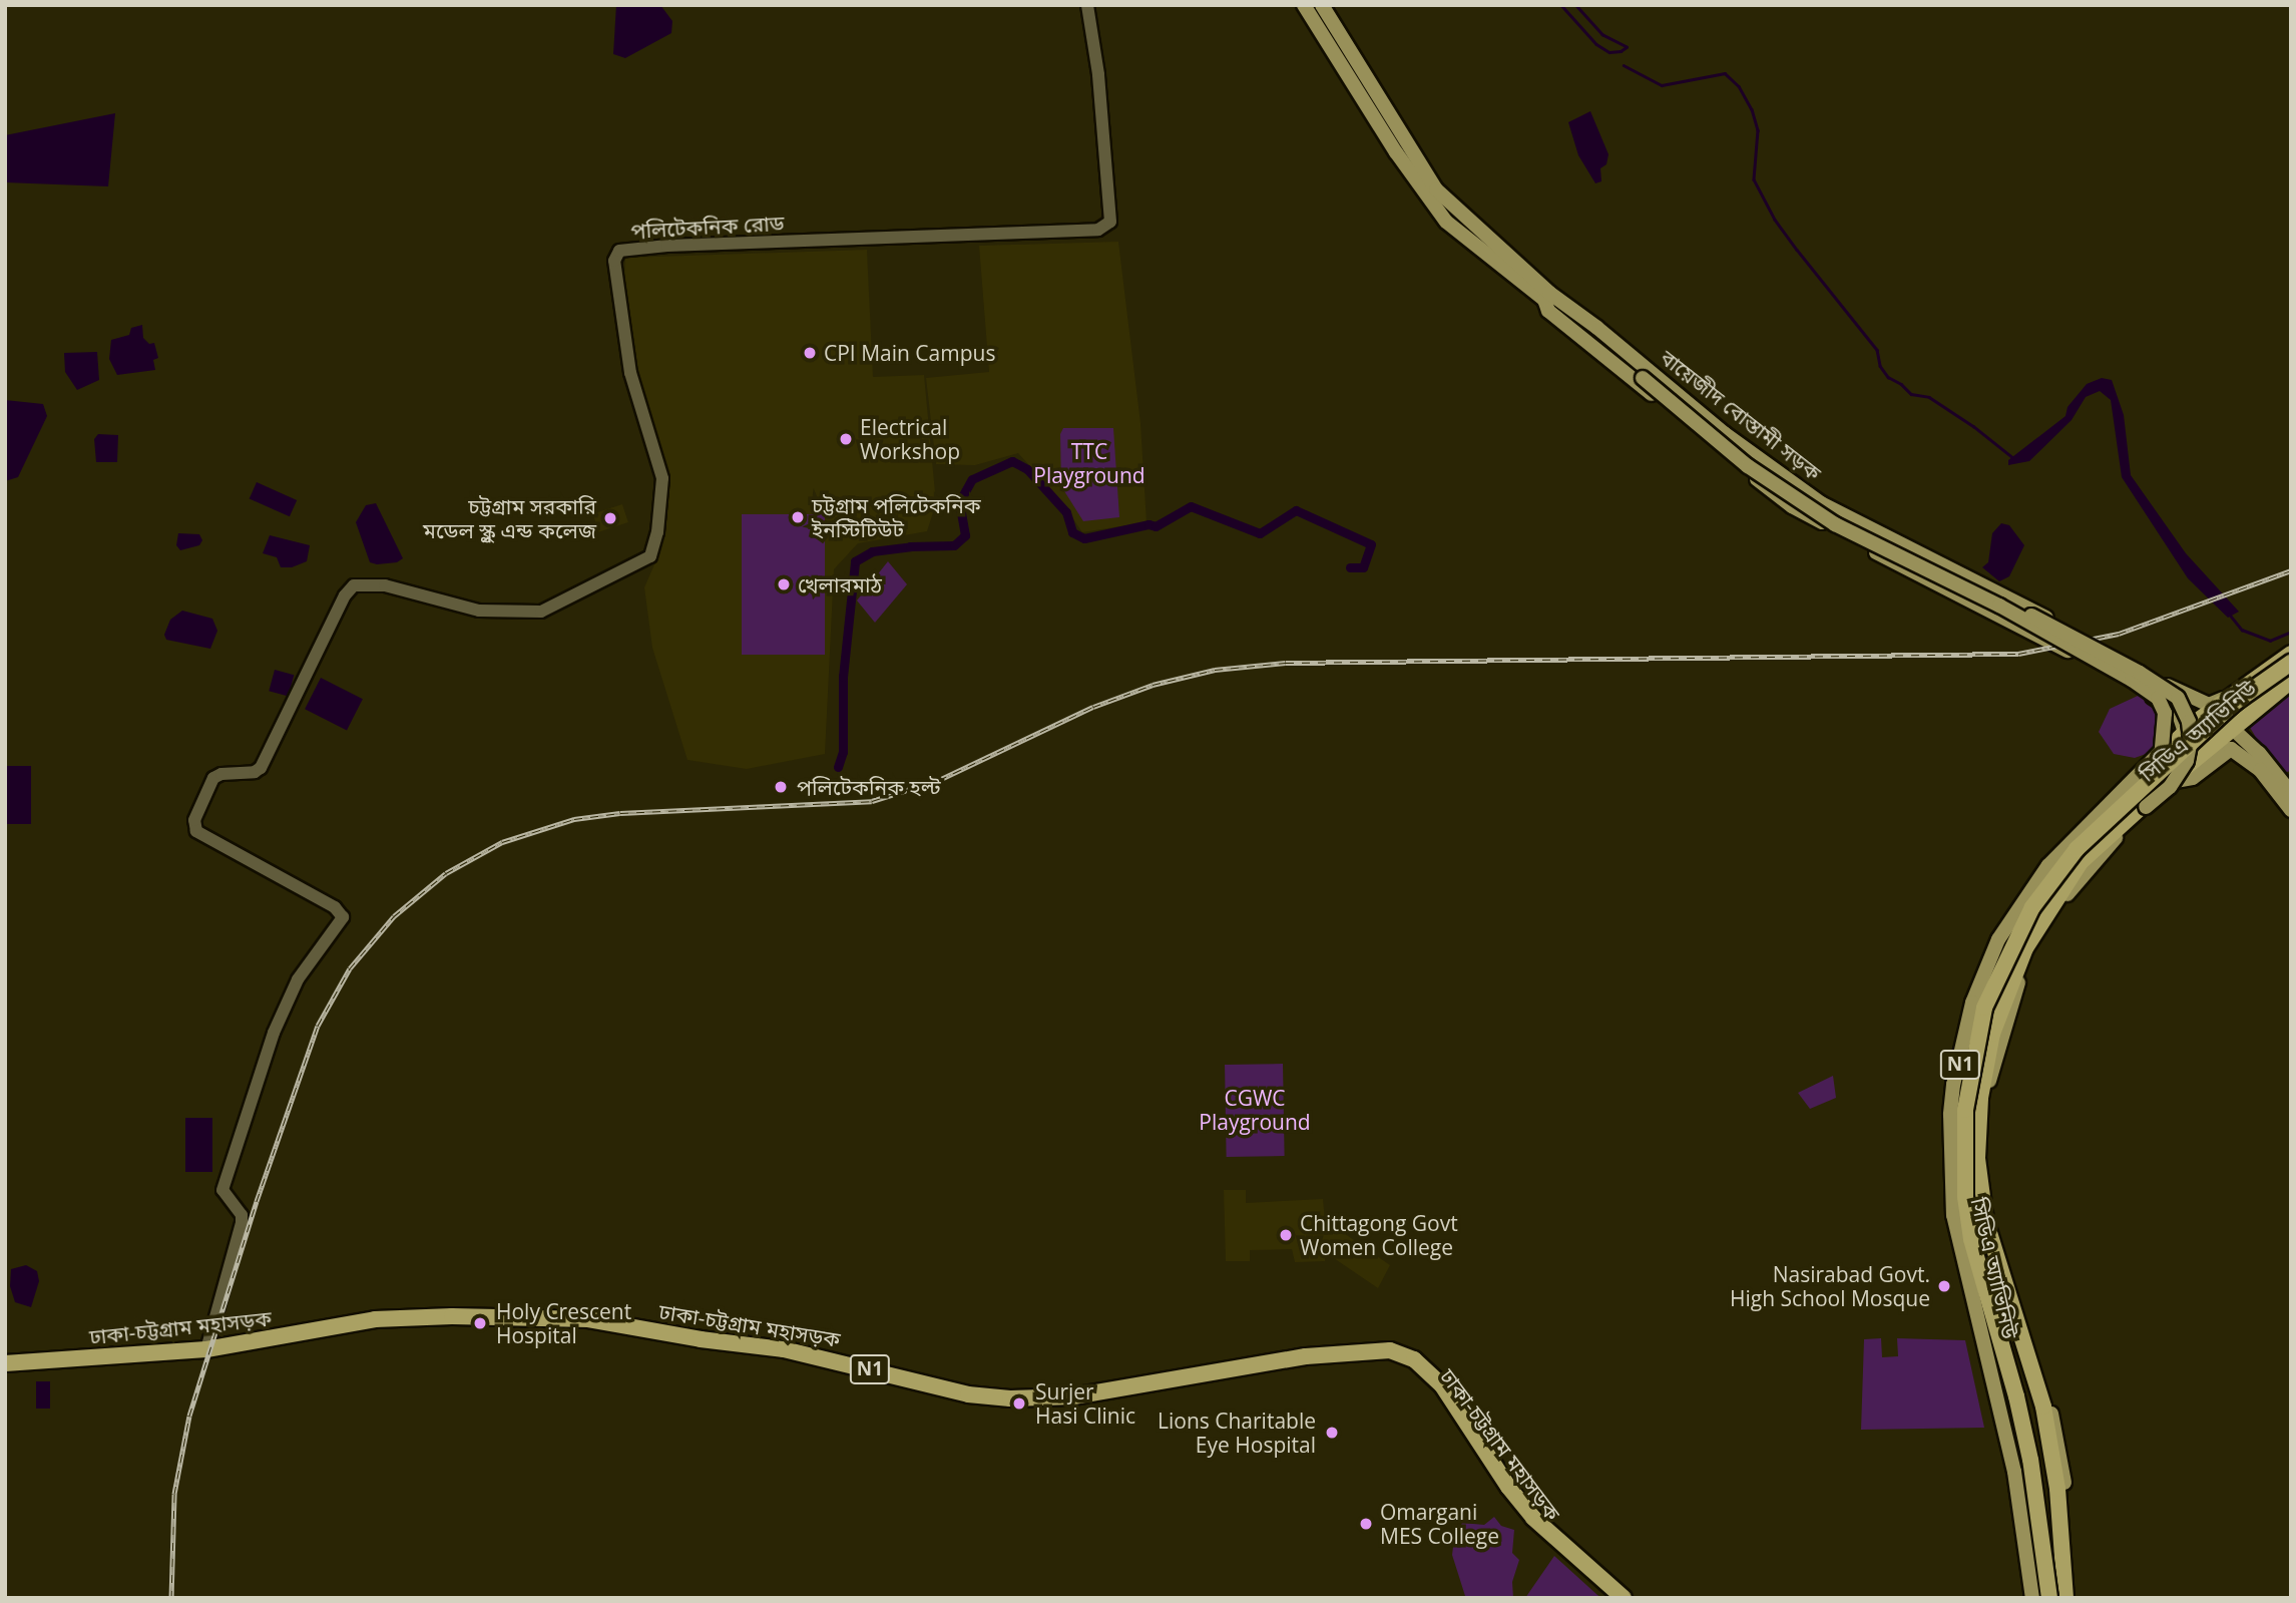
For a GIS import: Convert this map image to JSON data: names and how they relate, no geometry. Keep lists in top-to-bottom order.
{
  "streets": {
    "highway": ["সিডিএ অ্যাভিনিউ", "N1", "ঢাকা-চট্টগ্রাম মহাসড়ক"],
    "main road": ["পলিটেকনিক রোড", "বায়েজীদ বোস্তামী সড়ক"]
  },
  "crossings": [
    ["পলিটেকনিক রোড", "ঢাকা-চট্টগ্রাম মহাসড়ক"],
    ["বায়েজীদ বোস্তামী সড়ক", "সিডিএ অ্যাভিনিউ"]
  ],
  "parks": ["TTC Playground", "CGWC Playground"],
  "places": [
    "CPI Main Campus",
    "Electrical Workshop",
    "চট্টগ্রাম পলিটেকনিক ইনস্টিটিউট",
    "চট্টগ্রাম সরকারি মডেল স্কুল এন্ড কলেজ",
    "খেলারমাঠ",
    "পলিটেকনিক হল্ট",
    "Chittagong Govt Women College",
    "Nasirabad Govt. High School Mosque",
    "Holy Crescent Hospital",
    "Surjer Hasi Clinic",
    "Lions Charitable Eye Hospital",
    "Omargani MES College"
  ]
}
